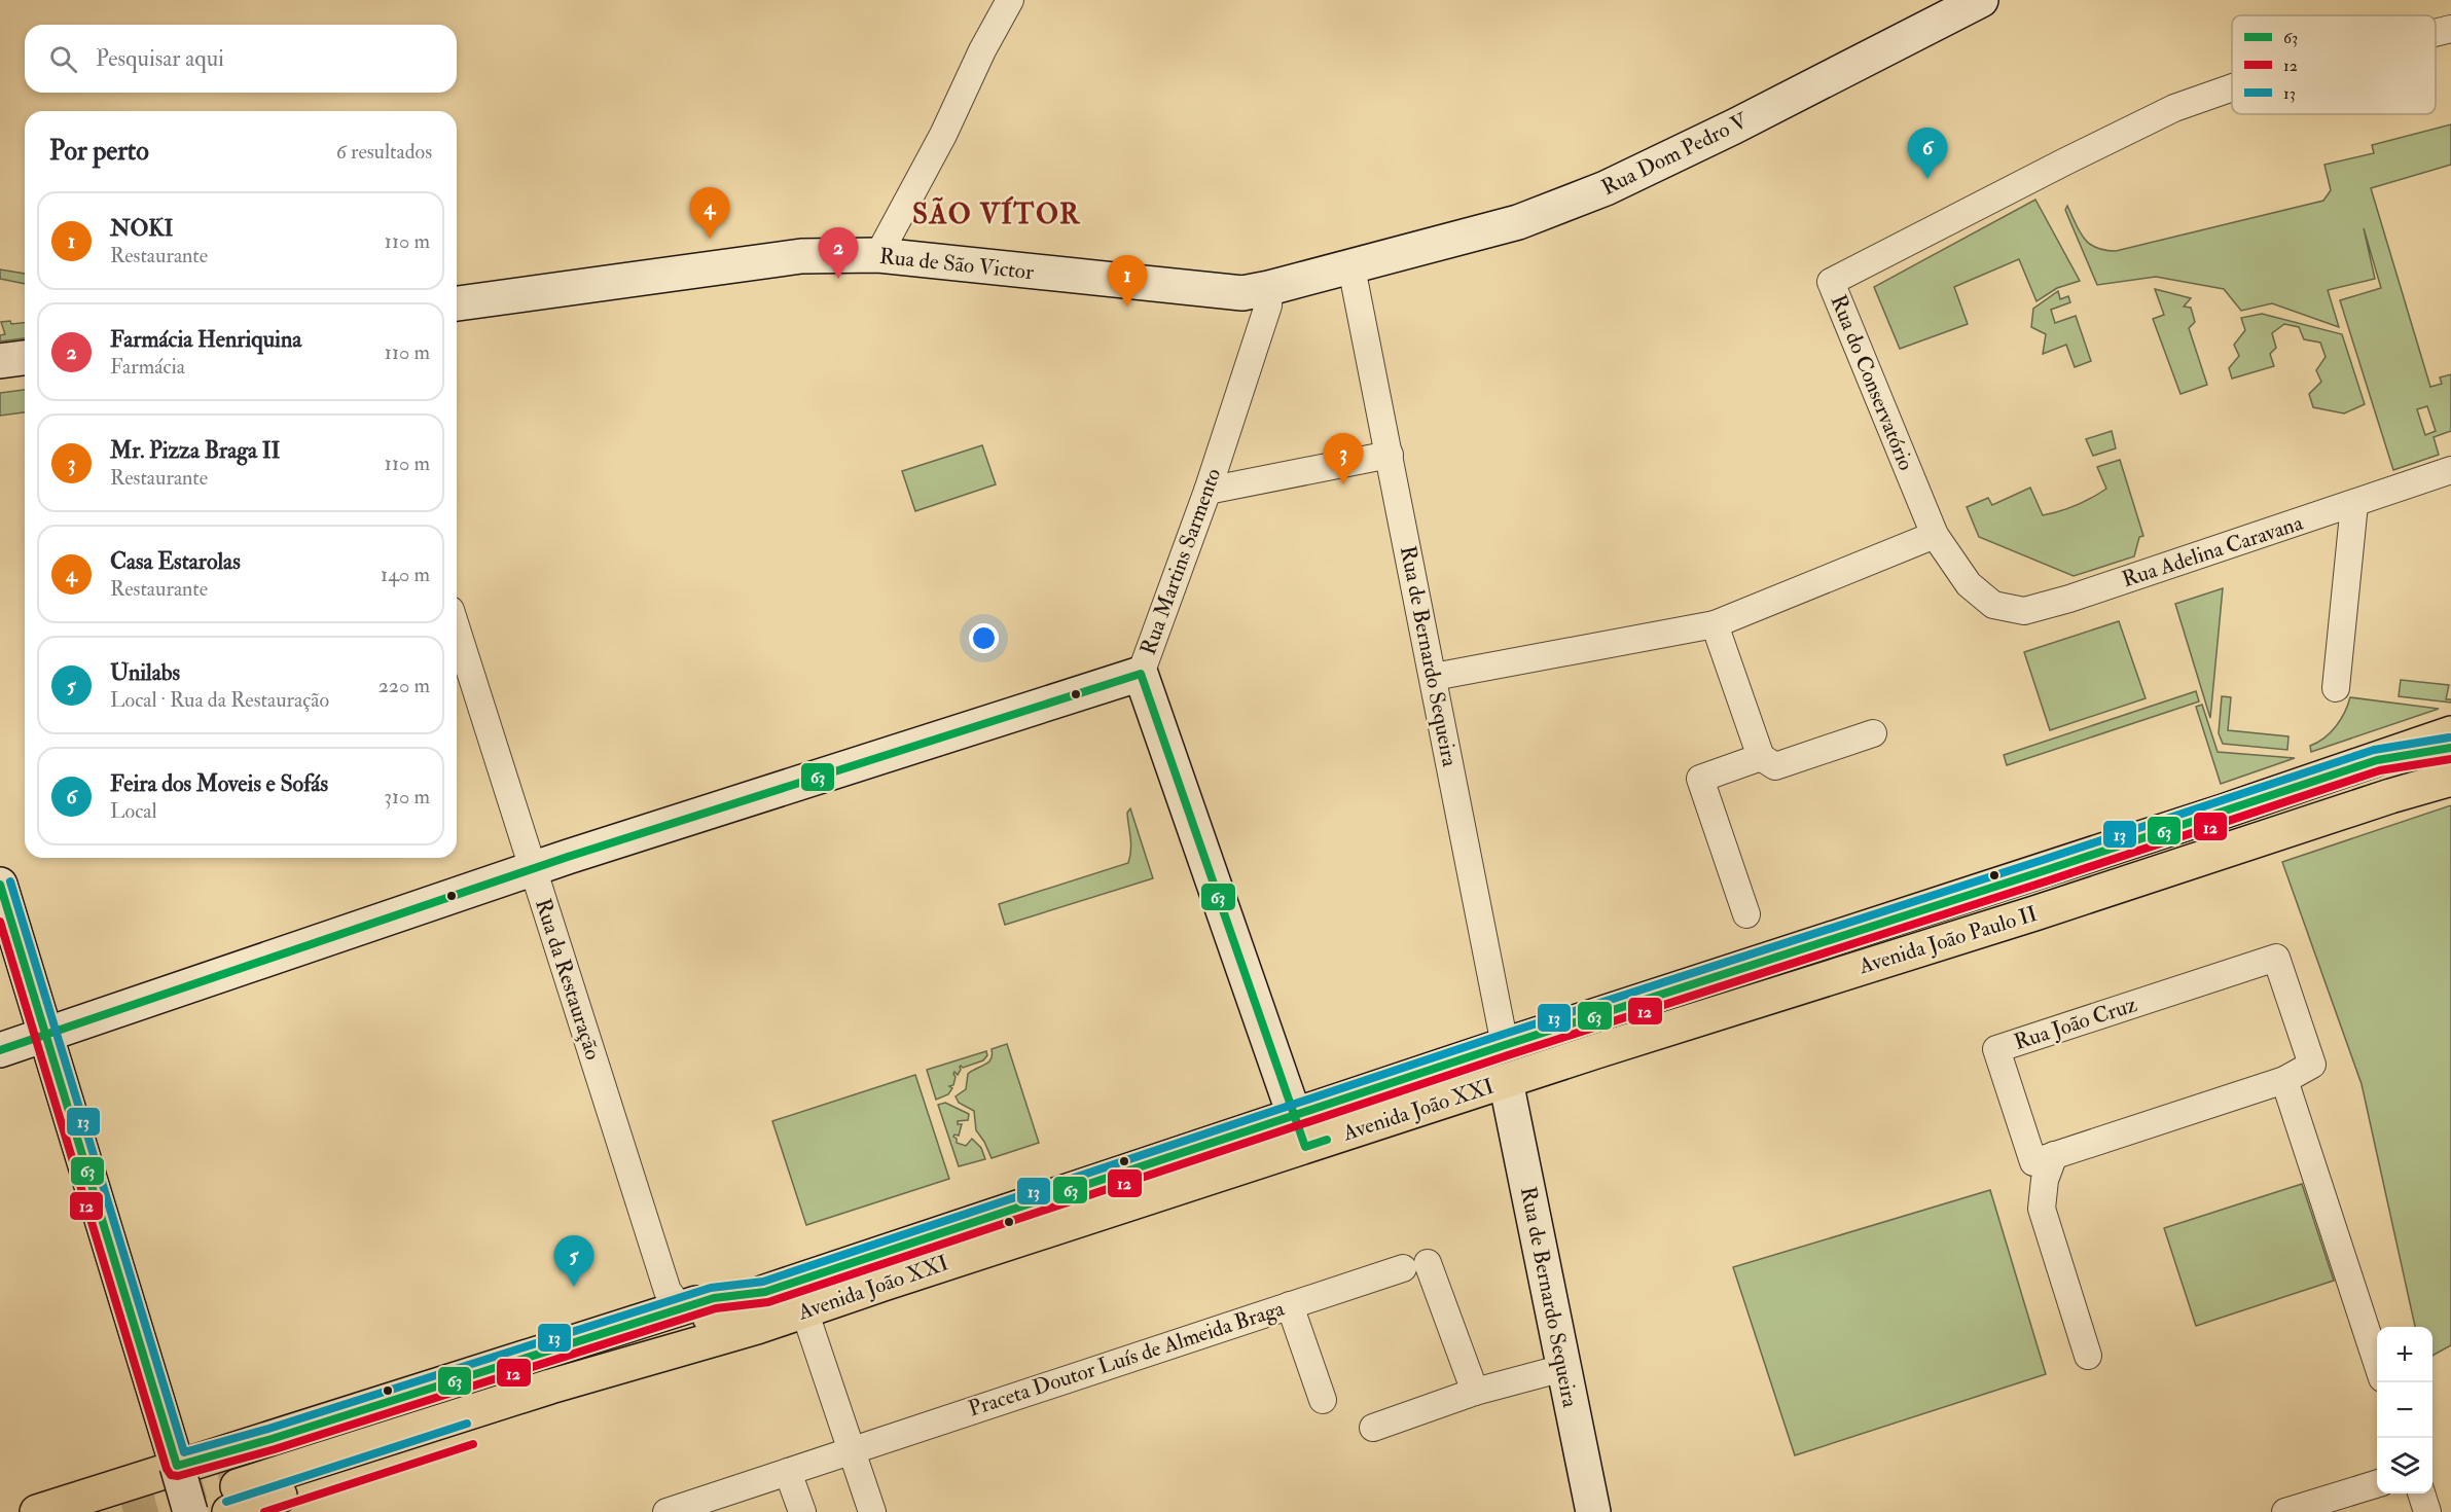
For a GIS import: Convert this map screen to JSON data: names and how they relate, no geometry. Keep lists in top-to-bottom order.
{
  "streets": {
    "main road": ["Avenida João Paulo II", "Avenida João XXI"],
    "street": [
      "Rua Dom Pedro V",
      "Rua de São Victor",
      "Rua do Conservatório",
      "Rua Adelina Caravana",
      "Rua Martins Sarmento",
      "Rua de Bernardo Sequeira",
      "Rua da Restauração",
      "Rua João Cruz",
      "Praceta Doutor Luís de Almeida Braga"
    ]
  },
  "crossings": [
    ["Rua Dom Pedro V", "Rua de São Victor"],
    ["Rua Dom Pedro V", "Rua de Bernardo Sequeira"],
    ["Rua de São Victor", "Rua Martins Sarmento"],
    ["Rua de São Victor", "Rua de Bernardo Sequeira"],
    ["Rua do Conservatório", "Rua Adelina Caravana"],
    ["Rua Martins Sarmento", "Avenida João XXI"],
    ["Rua de Bernardo Sequeira", "Avenida João Paulo II"],
    ["Rua de Bernardo Sequeira", "Avenida João XXI"],
    ["Avenida João Paulo II", "Avenida João XXI"],
    ["Rua da Restauração", "Avenida João XXI"]
  ],
  "districts": ["SÃO VÍTOR"],
  "lines": ["transit line 63", "transit line 13", "transit line 12"],
  "legend": ["63", "12", "13"],
  "page": {
    "search": "Pesquisar aqui",
    "heading": ["Por perto", "6 resultados"],
    "pins": [
      "6",
      "4",
      "2",
      "1",
      "3",
      "5"
    ],
    "list": [
      {
        "mark": "1",
        "name": "NOKI",
        "note": "Restaurante",
        "value": "110 m"
      },
      {
        "mark": "2",
        "name": "Farmácia Henriquina",
        "note": "Farmácia",
        "value": "110 m"
      },
      {
        "mark": "3",
        "name": "Mr. Pizza Braga II",
        "note": "Restaurante",
        "value": "110 m"
      },
      {
        "mark": "4",
        "name": "Casa Estarolas",
        "note": "Restaurante",
        "value": "140 m"
      },
      {
        "mark": "5",
        "name": "Unilabs",
        "note": "Local · Rua da Restauração",
        "value": "220 m"
      },
      {
        "mark": "6",
        "name": "Feira dos Moveis e Sofás",
        "note": "Local",
        "value": "310 m"
      }
    ],
    "map_buttons": ["+", "−"]
  }
}
